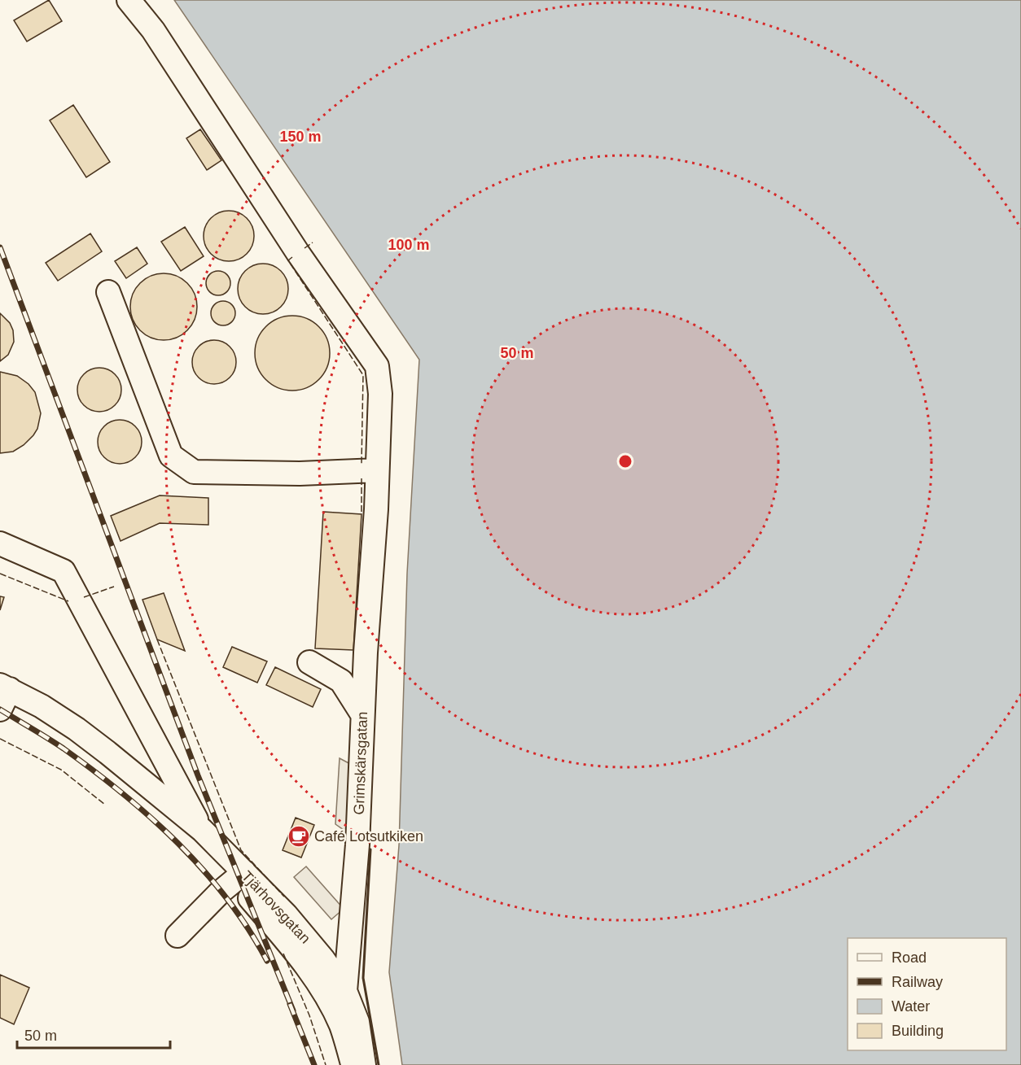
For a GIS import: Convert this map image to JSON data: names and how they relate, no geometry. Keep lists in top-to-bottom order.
{
  "streets": {
    "street": ["Grimskärsgatan", "Tjärhovsgatan"]
  },
  "crossings": [
    ["Grimskärsgatan", "Tjärhovsgatan"]
  ],
  "places": {
    "cafe": ["Café Lotsutkiken"]
  },
  "legend": [
    "Road",
    "Railway",
    "Water",
    "Building"
  ],
  "scale_bar": "50 m",
  "rings": ["150 m", "100 m", "50 m"]
}
